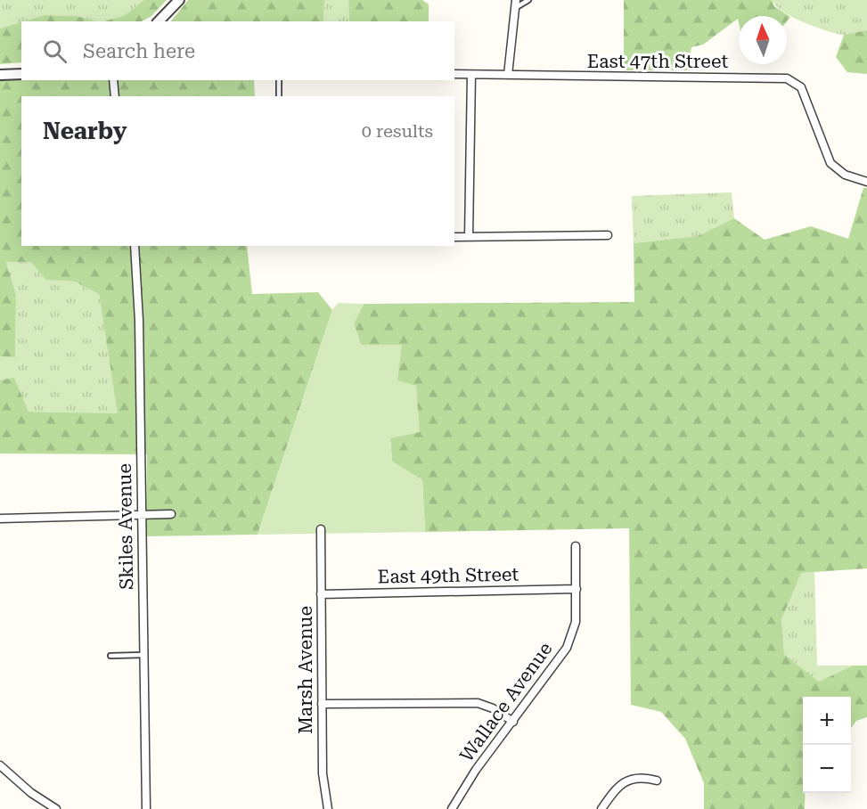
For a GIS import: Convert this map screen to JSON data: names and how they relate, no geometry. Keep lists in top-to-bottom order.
{
  "streets": {
    "street": [
      "East 47th Street",
      "Skiles Avenue",
      "East 49th Street",
      "Marsh Avenue",
      "Wallace Avenue"
    ]
  },
  "crossings": [
    ["East 49th Street", "Marsh Avenue"],
    ["East 49th Street", "Wallace Avenue"]
  ],
  "north": "top",
  "page": {
    "search": "Search here",
    "heading": ["Nearby", "0 results"],
    "map_buttons": ["+", "−"]
  }
}
